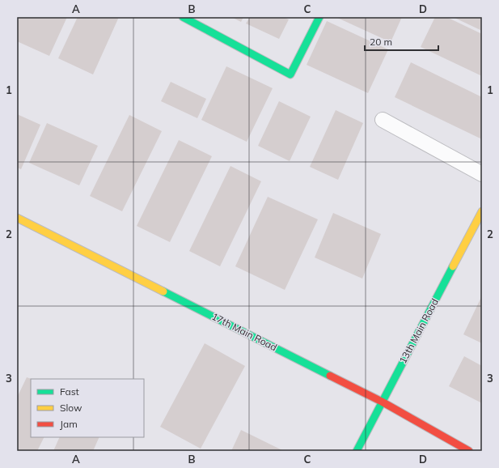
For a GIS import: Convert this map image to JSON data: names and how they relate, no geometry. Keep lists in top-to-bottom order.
{
  "streets": {
    "street": ["13th Main Road", "17th Main Road"]
  },
  "crossings": [
    ["13th Main Road", "17th Main Road"]
  ],
  "legend": ["Fast", "Slow", "Jam"],
  "scale_bar": "20 m",
  "grid": {
    "columns": [
      "A",
      "B",
      "C",
      "D"
    ],
    "rows": ["1", "2", "3"]
  }
}
